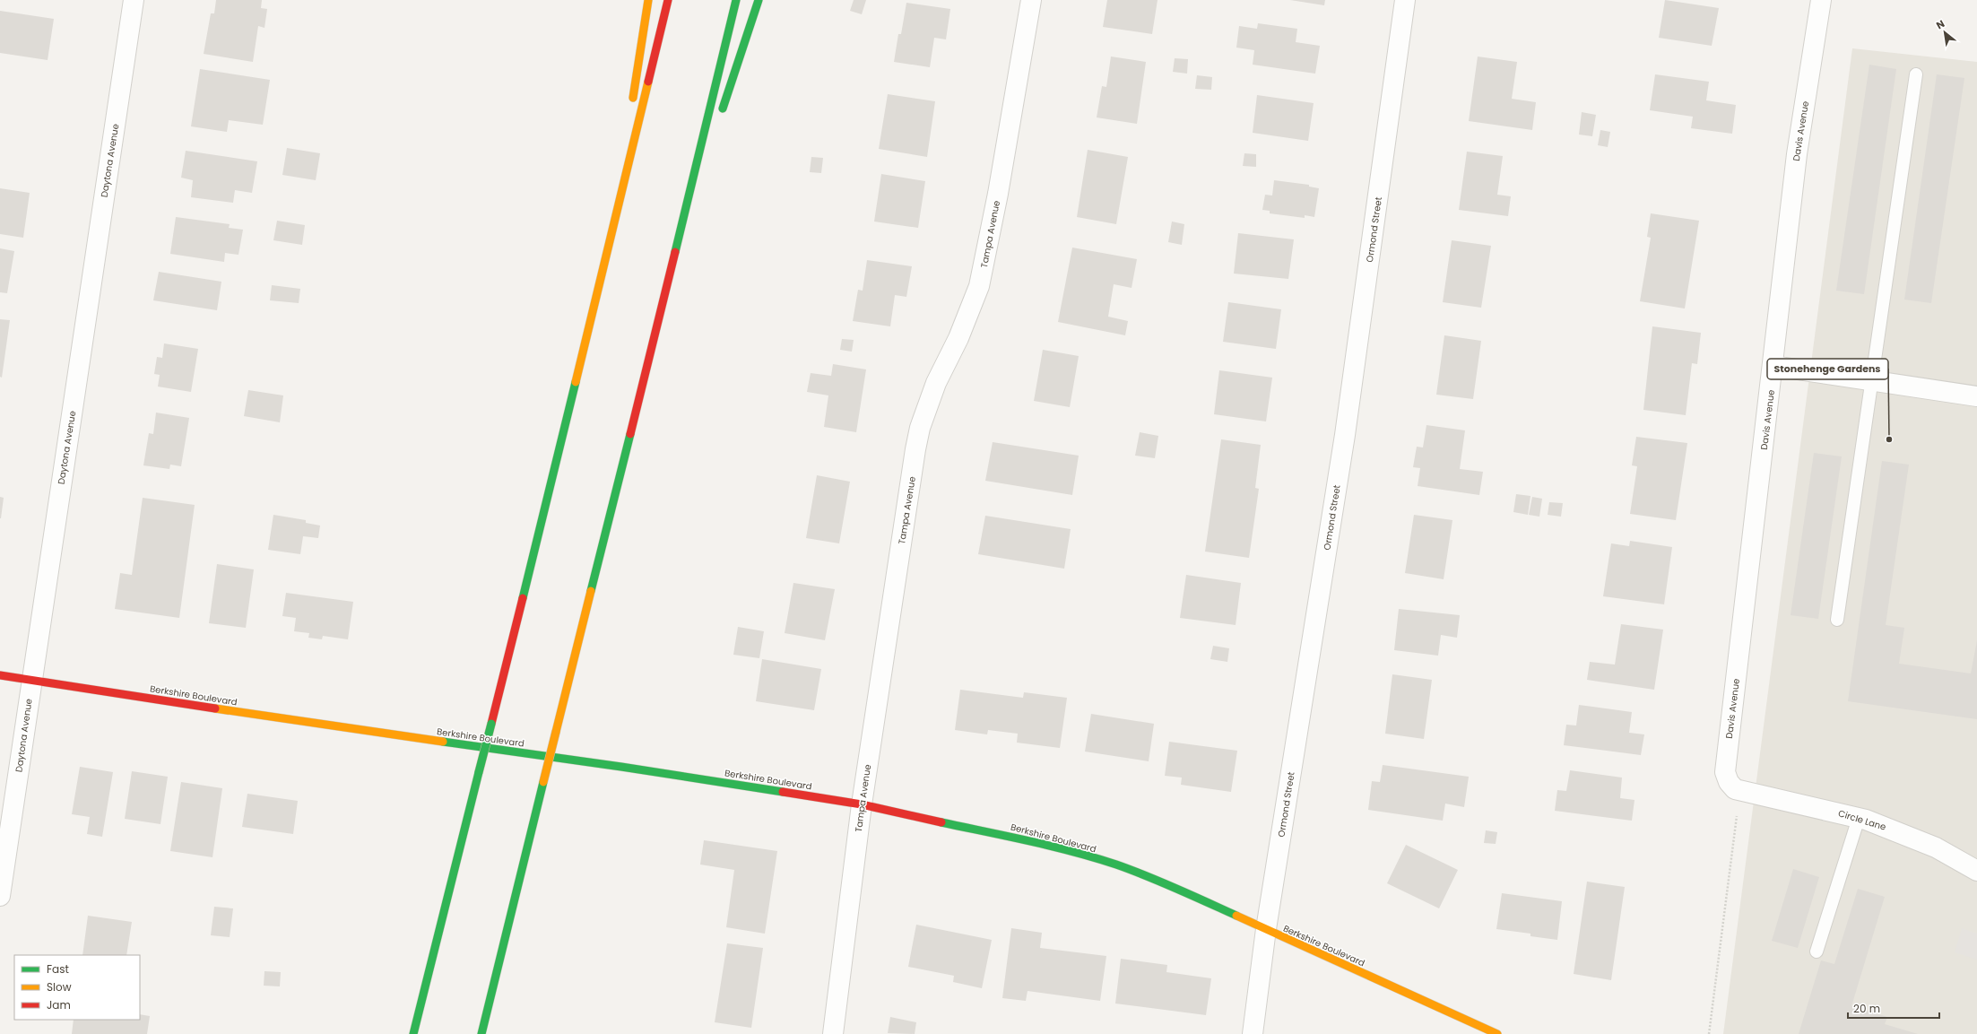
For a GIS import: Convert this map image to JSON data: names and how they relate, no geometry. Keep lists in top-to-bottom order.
{
  "streets": {
    "main road": ["Berkshire Boulevard"],
    "street": [
      "Davis Avenue",
      "Daytona Avenue",
      "Ormond Street",
      "Tampa Avenue",
      "Circle Lane"
    ]
  },
  "crossings": [
    ["Davis Avenue", "Circle Lane"],
    ["Daytona Avenue", "Berkshire Boulevard"],
    ["Ormond Street", "Berkshire Boulevard"],
    ["Tampa Avenue", "Berkshire Boulevard"]
  ],
  "places": ["Stonehenge Gardens"],
  "legend": ["Fast", "Slow", "Jam"],
  "scale_bar": "20 m",
  "north": "top left"
}
